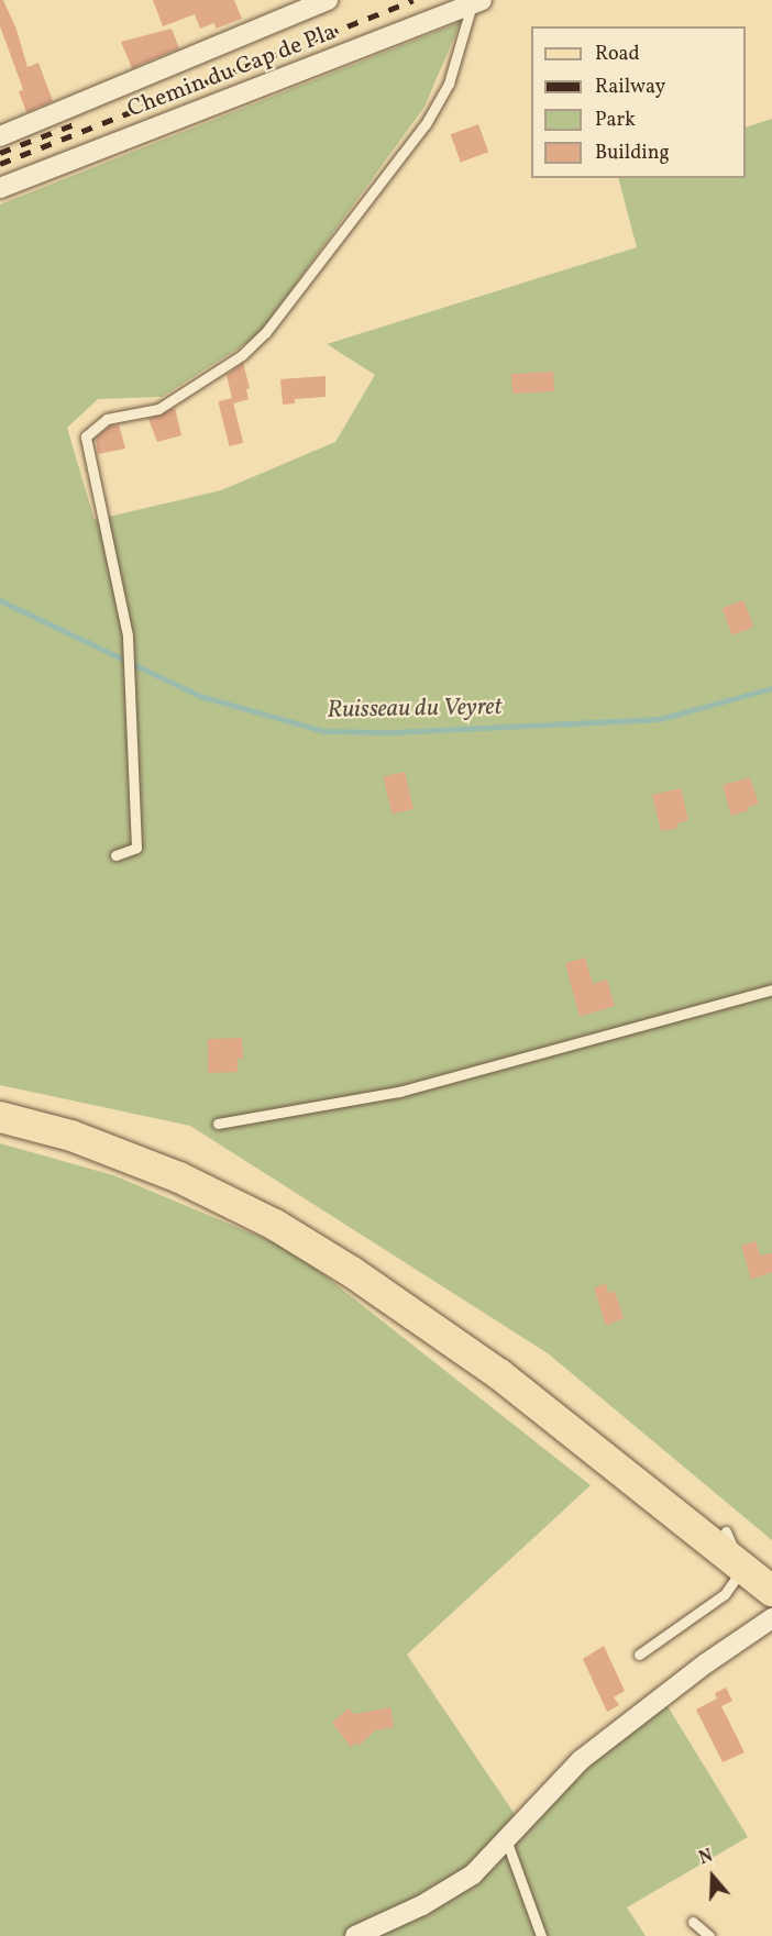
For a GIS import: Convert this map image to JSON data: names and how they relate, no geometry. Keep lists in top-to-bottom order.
{
  "streets": {
    "street": ["Chemin du Cap de Pla"]
  },
  "water": ["Ruisseau du Veyret"],
  "legend": [
    "Road",
    "Railway",
    "Park",
    "Building"
  ],
  "north": "top"
}
